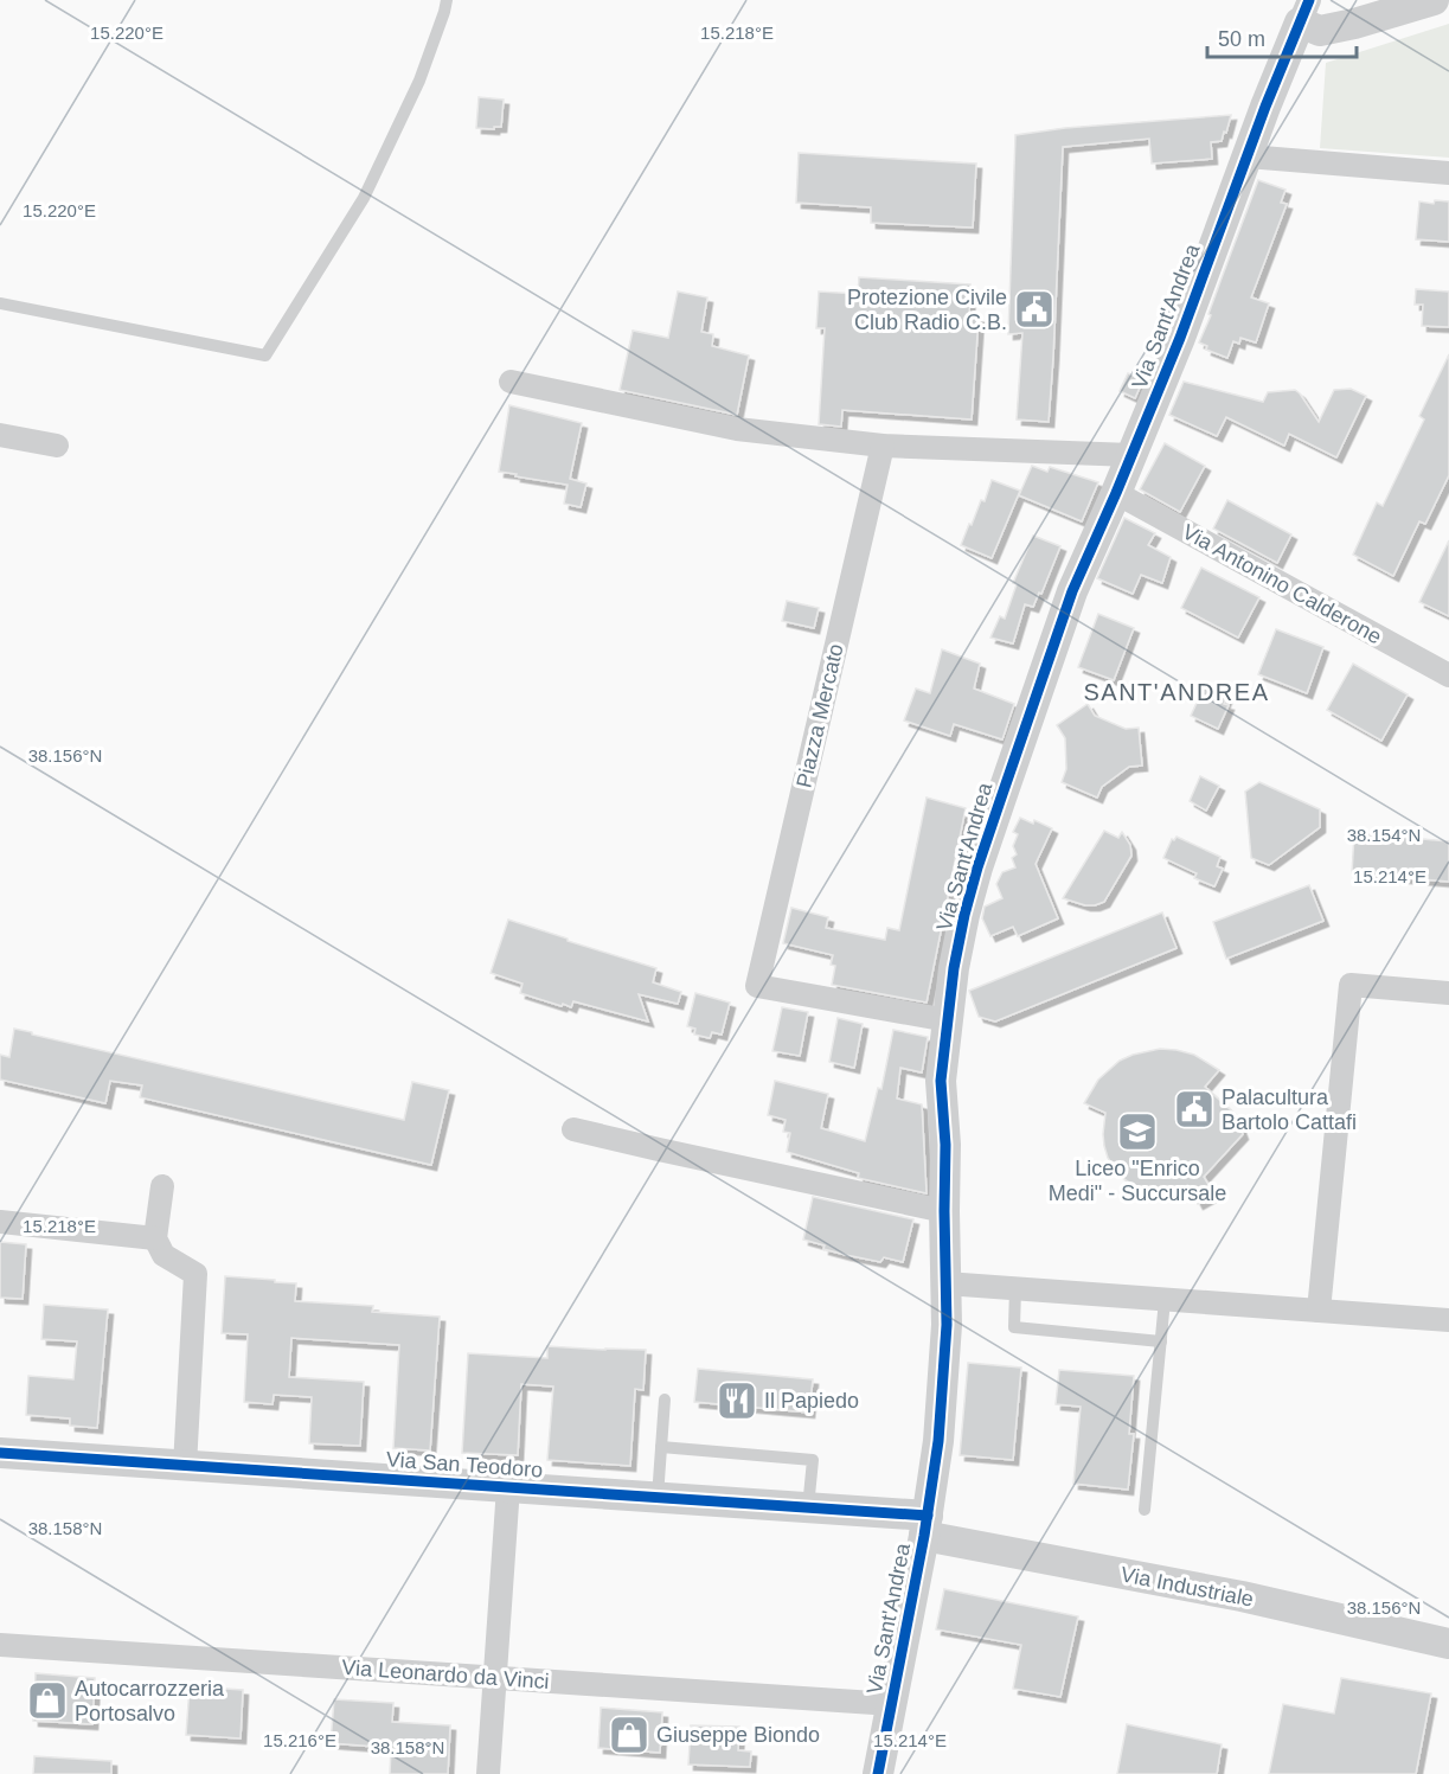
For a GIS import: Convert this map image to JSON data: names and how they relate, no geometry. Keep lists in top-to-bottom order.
{
  "streets": {
    "street": [
      "Via Sant'Andrea",
      "Via Antonino Calderone",
      "Piazza Mercato",
      "Via San Teodoro",
      "Via Industriale",
      "Via Leonardo da Vinci"
    ]
  },
  "crossings": [
    ["Via Sant'Andrea", "Via Antonino Calderone"],
    ["Via Sant'Andrea", "Piazza Mercato"],
    ["Via Sant'Andrea", "Via San Teodoro"],
    ["Via Sant'Andrea", "Via Industriale"],
    ["Via Sant'Andrea", "Via Leonardo da Vinci"],
    ["Via San Teodoro", "Via Industriale"]
  ],
  "districts": ["SANT'ANDREA"],
  "places": {
    "public building": ["Protezione Civile Club Radio C.B.", "Palacultura Bartolo Cattafi"],
    "school or university": ["Liceo \"Enrico Medi\" - Succursale"],
    "restaurant": ["Il Papiedo"],
    "shop": ["Autocarrozzeria Portosalvo", "Giuseppe Biondo"]
  },
  "scale_bar": "50 m",
  "coordinates": [
    "15.220°E",
    "15.218°E",
    "38.156°N",
    "38.154°N",
    "15.214°E",
    "38.158°N",
    "15.216°E"
  ]
}
